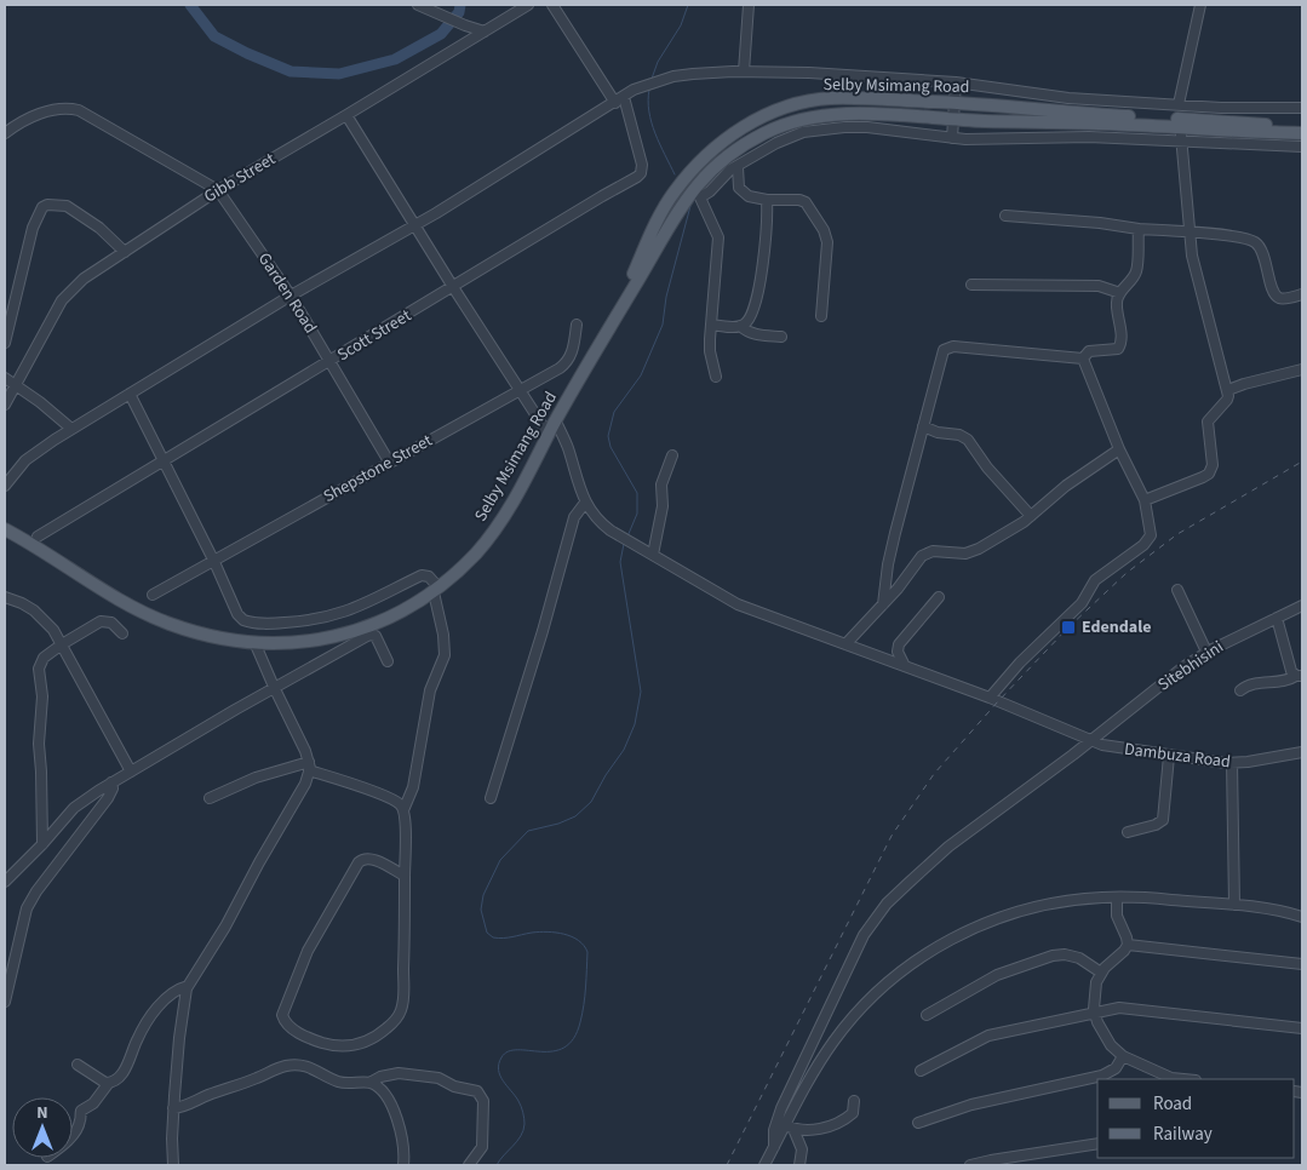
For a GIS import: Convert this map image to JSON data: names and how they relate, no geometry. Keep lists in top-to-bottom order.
{
  "streets": {
    "main road": ["Selby Msimang Road"],
    "street": [
      "Gibb Street",
      "Garden Road",
      "Scott Street",
      "Shepstone Street",
      "Sitebhisini",
      "Dambuza Road"
    ]
  },
  "crossings": [
    ["Gibb Street", "Garden Road"],
    ["Garden Road", "Scott Street"],
    ["Garden Road", "Shepstone Street"],
    ["Sitebhisini", "Dambuza Road"]
  ],
  "places": {
    "transit": ["Edendale"]
  },
  "legend": ["Road", "Railway"],
  "north": "top"
}
